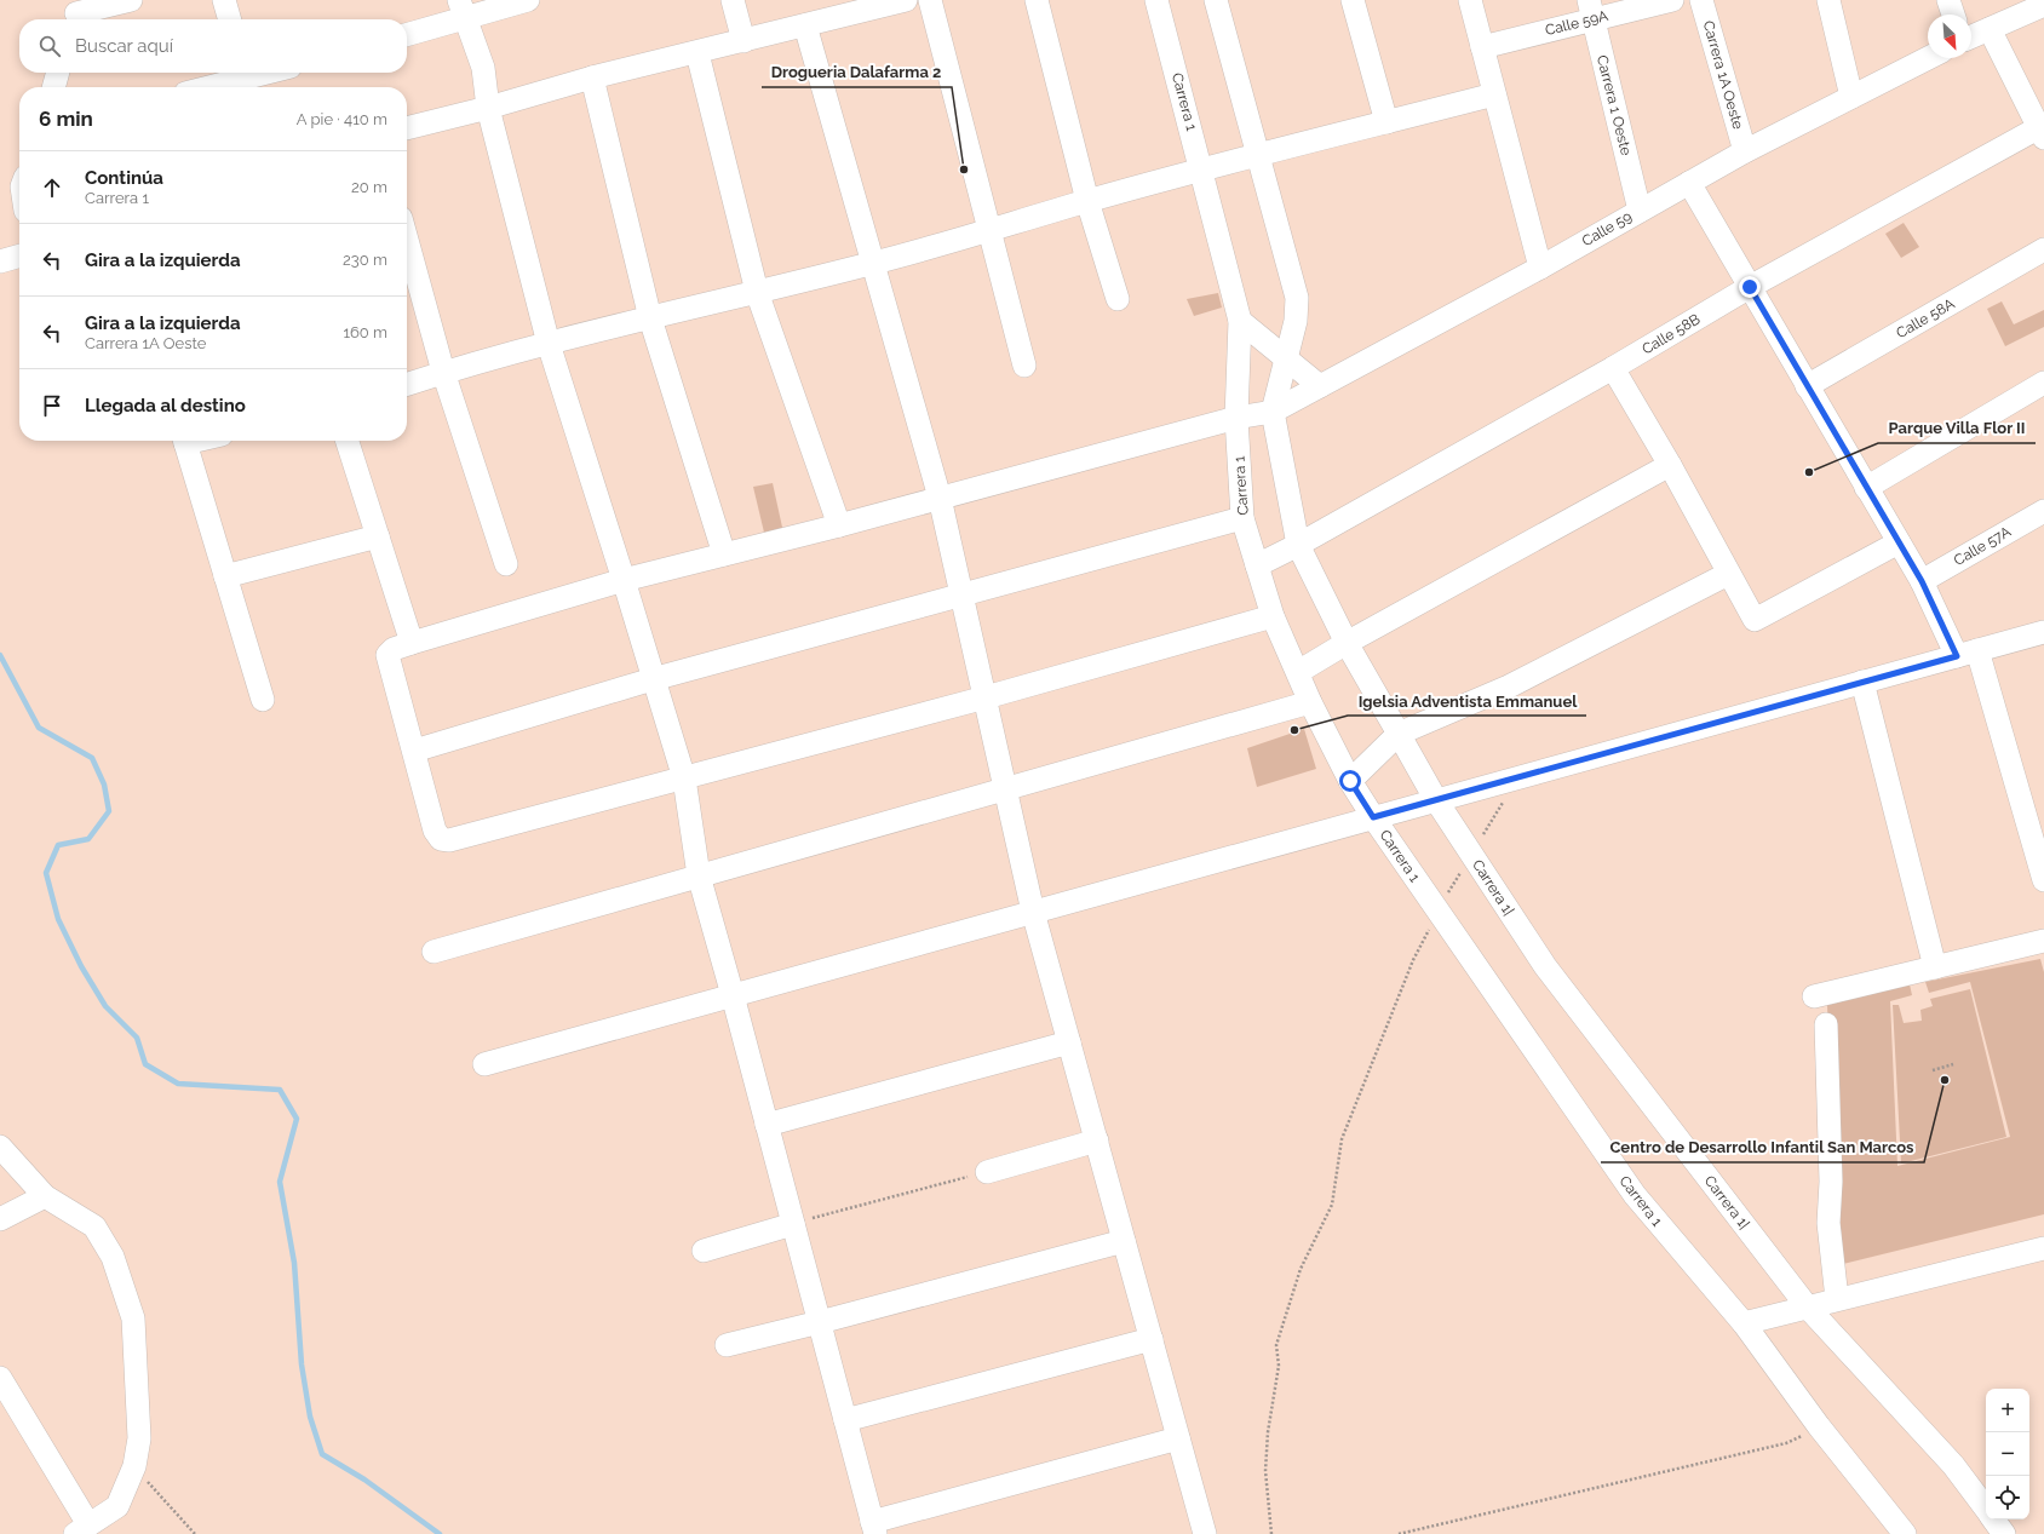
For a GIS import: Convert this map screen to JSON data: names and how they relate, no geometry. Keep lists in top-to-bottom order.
{
  "streets": {
    "street": [
      "Calle 59A",
      "Carrera 1A Oeste",
      "Carrera 1",
      "Carrera 1 Oeste",
      "Calle 59",
      "Calle 58A",
      "Calle 58B",
      "Calle 57A",
      "Carrera 1|"
    ]
  },
  "crossings": [
    ["Calle 59A", "Carrera 1 Oeste"],
    ["Carrera 1A Oeste", "Calle 59"],
    ["Carrera 1", "Calle 59"],
    ["Carrera 1", "Calle 58B"],
    ["Carrera 1 Oeste", "Calle 59"],
    ["Calle 59", "Carrera 1|"],
    ["Calle 58B", "Carrera 1|"]
  ],
  "places": [
    "Drogueria Dalafarma 2",
    "Parque Villa Flor II",
    "Igelsia Adventista Emmanuel",
    "Centro de Desarrollo Infantil San Marcos"
  ],
  "north": "bottom right",
  "page": {
    "search": "Buscar aquí",
    "heading": ["6 min", "A pie · 410 m"],
    "list": [
      ["Continúa", "Carrera 1", "20 m"],
      ["Gira a la izquierda", "230 m"],
      ["Gira a la izquierda", "Carrera 1A Oeste", "160 m"],
      "Llegada al destino"
    ],
    "map_buttons": ["+", "−"]
  }
}
